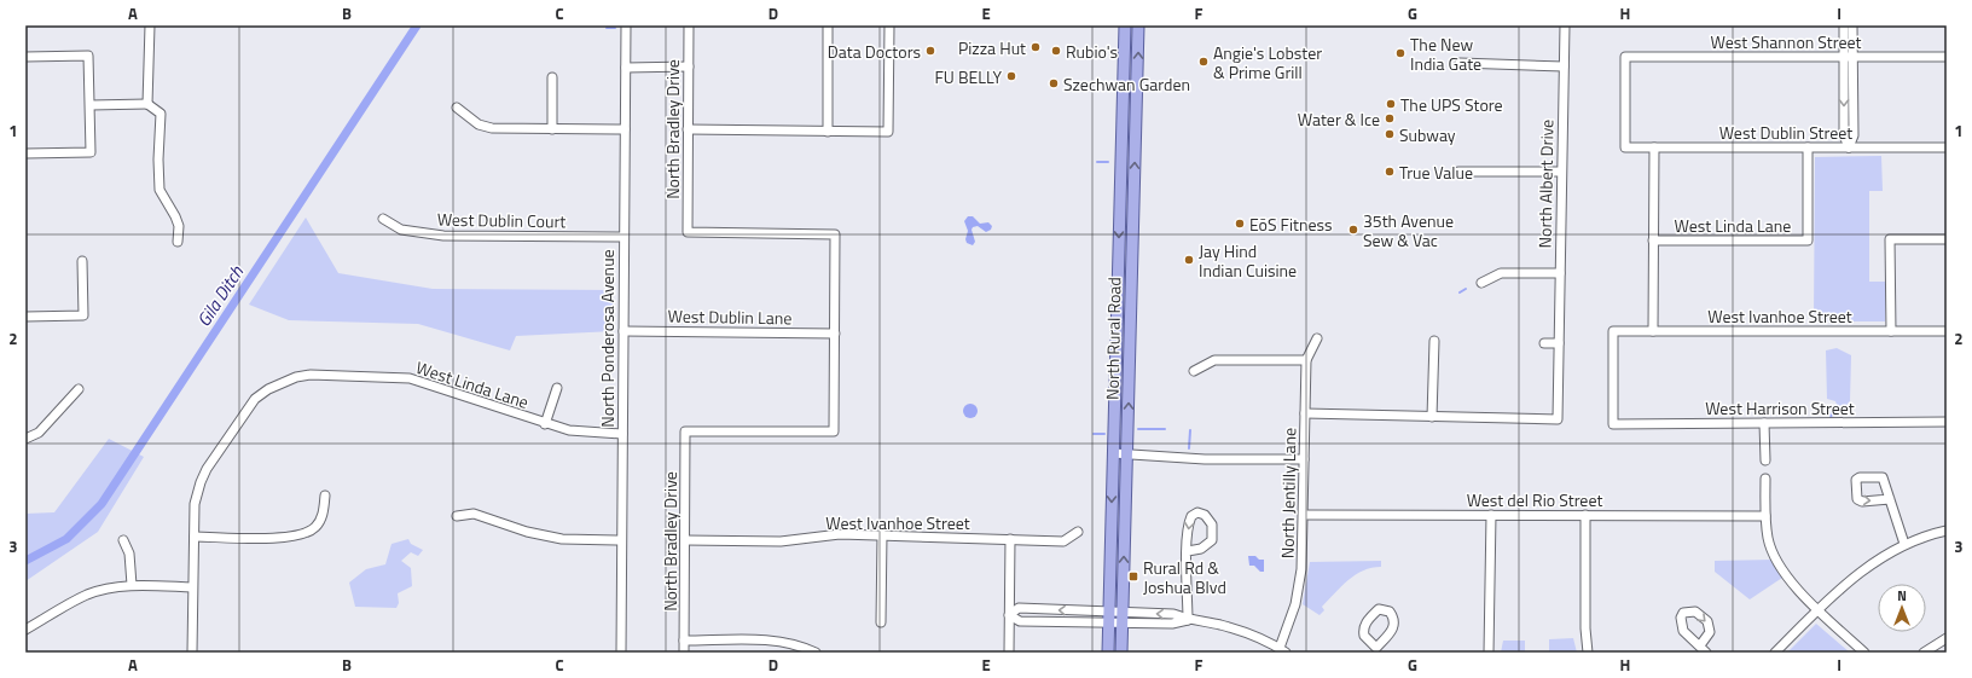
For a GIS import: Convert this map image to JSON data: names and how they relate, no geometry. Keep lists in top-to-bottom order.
{
  "streets": {
    "main road": ["North Rural Road"],
    "street": [
      "West Shannon Street",
      "North Bradley Drive",
      "West Dublin Street",
      "North Albert Drive",
      "West Dublin Court",
      "West Linda Lane",
      "West Ivanhoe Street",
      "West Dublin Lane",
      "North Ponderosa Avenue",
      "West Harrison Street",
      "North Jentilly Lane",
      "West del Rio Street"
    ]
  },
  "crossings": [
    ["West Shannon Street", "West Dublin Street"],
    ["North Bradley Drive", "West Ivanhoe Street"],
    ["North Bradley Drive", "West Dublin Lane"],
    ["West Dublin Street", "West Linda Lane"],
    ["West Dublin Court", "North Ponderosa Avenue"],
    ["West Linda Lane", "North Ponderosa Avenue"],
    ["West Ivanhoe Street", "West Harrison Street"],
    ["West Dublin Lane", "North Ponderosa Avenue"],
    ["North Jentilly Lane", "West del Rio Street"]
  ],
  "water": ["Gila Ditch"],
  "places": {
    "other": [
      "Pizza Hut",
      "Data Doctors",
      "Rubio's",
      "The New India Gate",
      "Angie's Lobster & Prime Grill",
      "FU BELLY",
      "Szechwan Garden",
      "The UPS Store",
      "Water & Ice",
      "Subway",
      "True Value",
      "EōS Fitness",
      "35th Avenue Sew & Vac",
      "Jay Hind Indian Cuisine"
    ],
    "transit": ["Rural Rd & Joshua Blvd"]
  },
  "north": "top",
  "grid": {
    "columns": [
      "A",
      "B",
      "C",
      "D",
      "E",
      "F",
      "G",
      "H",
      "I"
    ],
    "rows": ["1", "2", "3"]
  }
}
